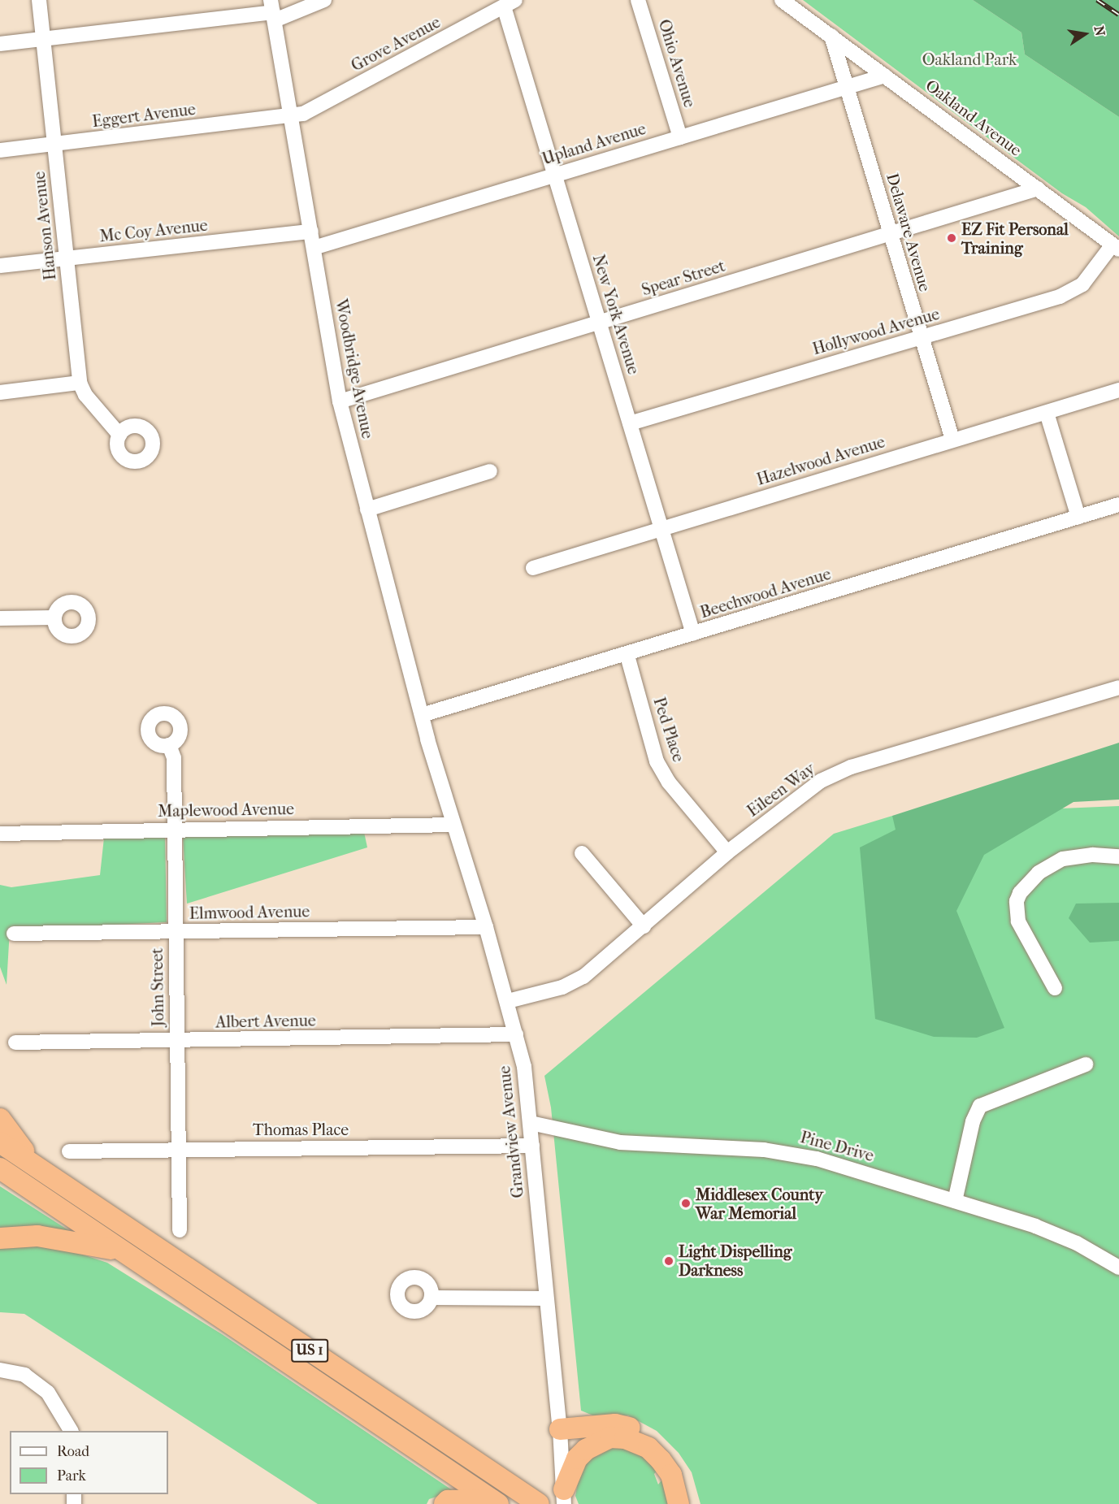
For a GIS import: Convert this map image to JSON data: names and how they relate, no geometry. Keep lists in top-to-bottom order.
{
  "streets": {
    "highway": ["US 1"],
    "street": [
      "Grove Avenue",
      "Ohio Avenue",
      "Eggert Avenue",
      "Oakland Avenue",
      "Upland Avenue",
      "Hanson Avenue",
      "Mc Coy Avenue",
      "Delaware Avenue",
      "Spear Street",
      "New York Avenue",
      "Hollywood Avenue",
      "Woodbridge Avenue",
      "Hazelwood Avenue",
      "Beechwood Avenue",
      "Ped Place",
      "Eileen Way",
      "Maplewood Avenue",
      "Elmwood Avenue",
      "John Street",
      "Albert Avenue",
      "Thomas Place",
      "Grandview Avenue",
      "Pine Drive"
    ]
  },
  "crossings": [
    ["Grove Avenue", "Eggert Avenue"],
    ["Grove Avenue", "New York Avenue"],
    ["Grove Avenue", "Woodbridge Avenue"],
    ["Ohio Avenue", "Upland Avenue"],
    ["Eggert Avenue", "Hanson Avenue"],
    ["Eggert Avenue", "Woodbridge Avenue"],
    ["Oakland Avenue", "Upland Avenue"],
    ["Oakland Avenue", "Delaware Avenue"],
    ["Oakland Avenue", "Spear Street"],
    ["Oakland Avenue", "Hollywood Avenue"],
    ["Upland Avenue", "Delaware Avenue"],
    ["Upland Avenue", "New York Avenue"],
    ["Upland Avenue", "Woodbridge Avenue"],
    ["Hanson Avenue", "Mc Coy Avenue"],
    ["Mc Coy Avenue", "Woodbridge Avenue"],
    ["Delaware Avenue", "Spear Street"],
    ["Delaware Avenue", "Hollywood Avenue"],
    ["Delaware Avenue", "Hazelwood Avenue"],
    ["Spear Street", "New York Avenue"],
    ["Spear Street", "Woodbridge Avenue"],
    ["New York Avenue", "Hollywood Avenue"],
    ["New York Avenue", "Hazelwood Avenue"],
    ["New York Avenue", "Beechwood Avenue"],
    ["Woodbridge Avenue", "Beechwood Avenue"],
    ["Woodbridge Avenue", "Grandview Avenue"],
    ["Beechwood Avenue", "Ped Place"],
    ["Ped Place", "Eileen Way"],
    ["Eileen Way", "Grandview Avenue"],
    ["Maplewood Avenue", "John Street"],
    ["Maplewood Avenue", "Grandview Avenue"],
    ["Elmwood Avenue", "John Street"],
    ["Elmwood Avenue", "Grandview Avenue"],
    ["John Street", "Albert Avenue"],
    ["John Street", "Thomas Place"],
    ["Albert Avenue", "Grandview Avenue"],
    ["Thomas Place", "Grandview Avenue"],
    ["Grandview Avenue", "Pine Drive"]
  ],
  "parks": ["Oakland Park"],
  "places": ["EZ Fit Personal Training", "Middlesex County War Memorial", "Light Dispelling Darkness"],
  "legend": ["Road", "Park"],
  "north": "right"
}
